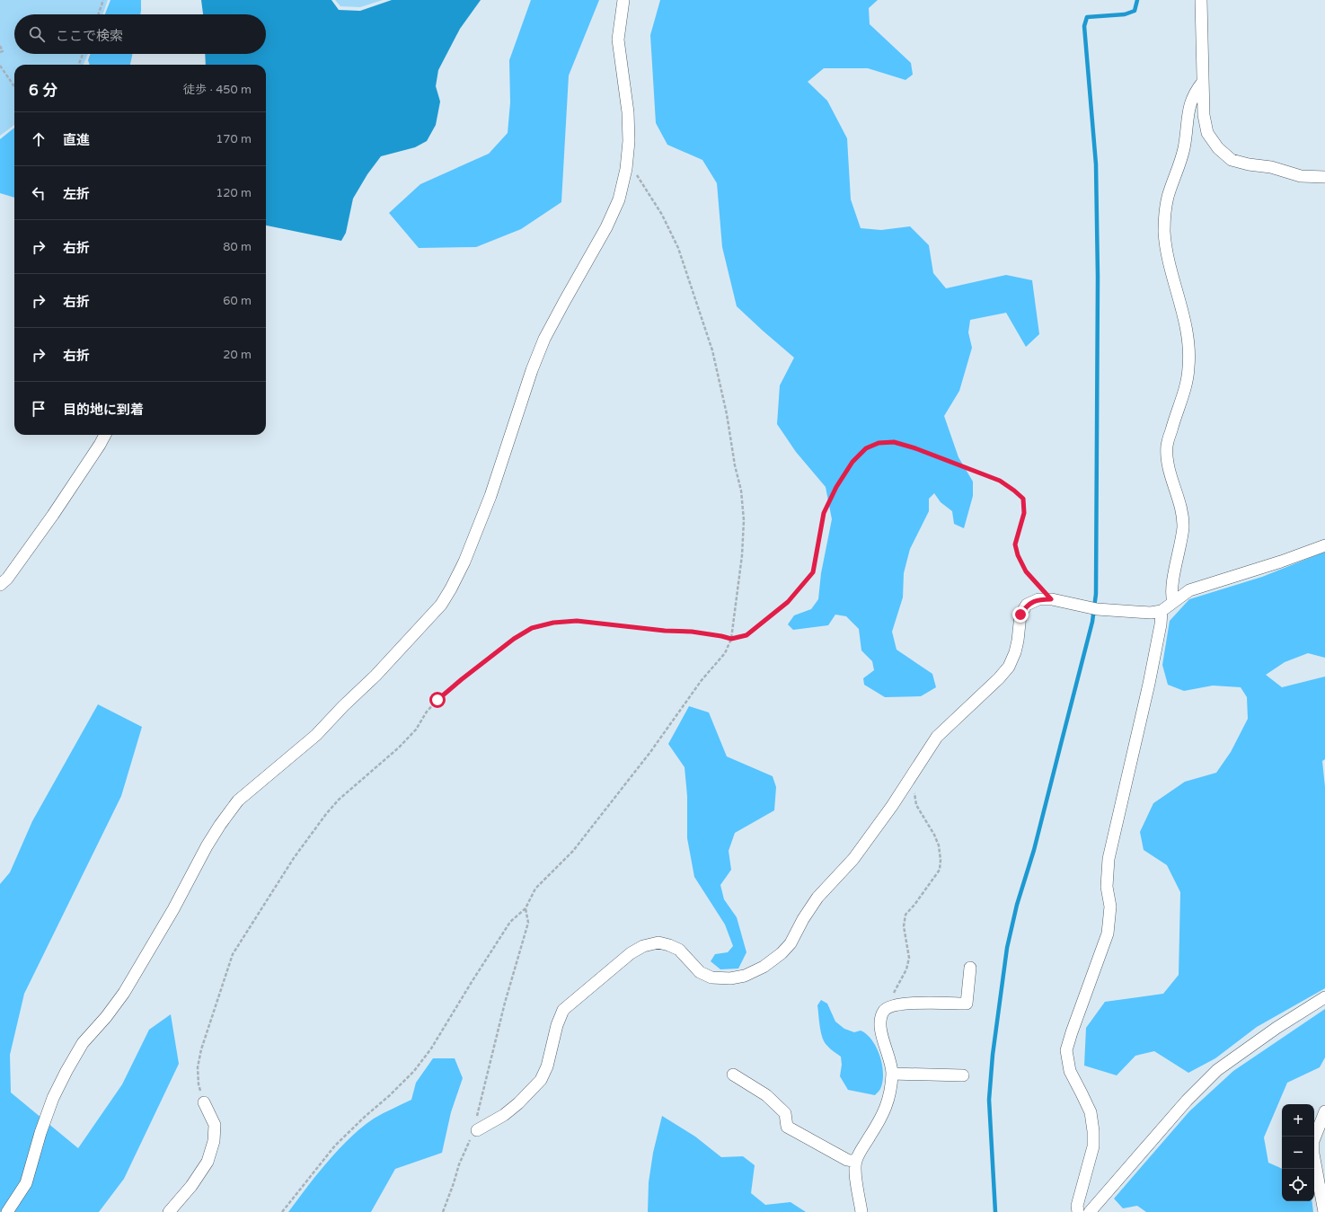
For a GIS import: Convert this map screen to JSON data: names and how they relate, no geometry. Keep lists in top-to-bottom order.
{
  "page": {
    "search": "ここで検索",
    "heading": ["6 分", "徒歩 · 450 m"],
    "list": [
      ["直進", "170 m"],
      ["左折", "120 m"],
      ["右折", "80 m"],
      ["右折", "60 m"],
      ["右折", "20 m"],
      "目的地に到着"
    ],
    "map_buttons": ["+", "−"]
  }
}
